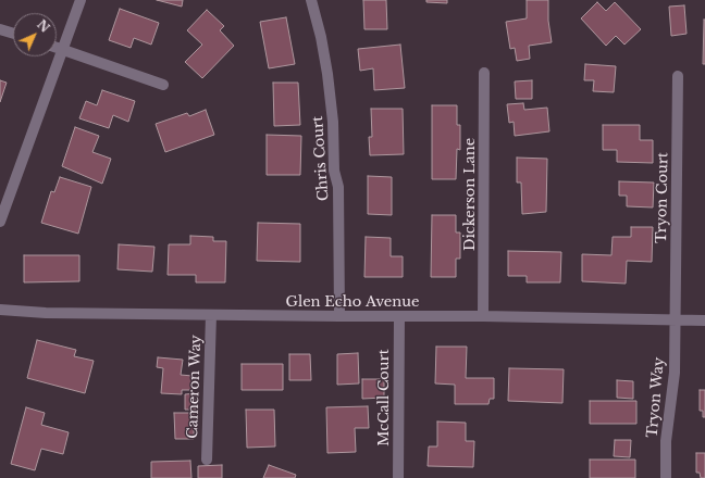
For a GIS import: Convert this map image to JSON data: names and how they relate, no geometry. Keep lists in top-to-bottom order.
{
  "streets": {
    "street": [
      "Chris Court",
      "Dickerson Lane",
      "Tryon Court",
      "Glen Echo Avenue",
      "Cameron Way",
      "McCall Court",
      "Tryon Way"
    ]
  },
  "crossings": [
    ["Chris Court", "Glen Echo Avenue"],
    ["Dickerson Lane", "Glen Echo Avenue"],
    ["Tryon Court", "Glen Echo Avenue"],
    ["Tryon Court", "Tryon Way"],
    ["Glen Echo Avenue", "Cameron Way"],
    ["Glen Echo Avenue", "McCall Court"],
    ["Glen Echo Avenue", "Tryon Way"]
  ],
  "north": "top right"
}
